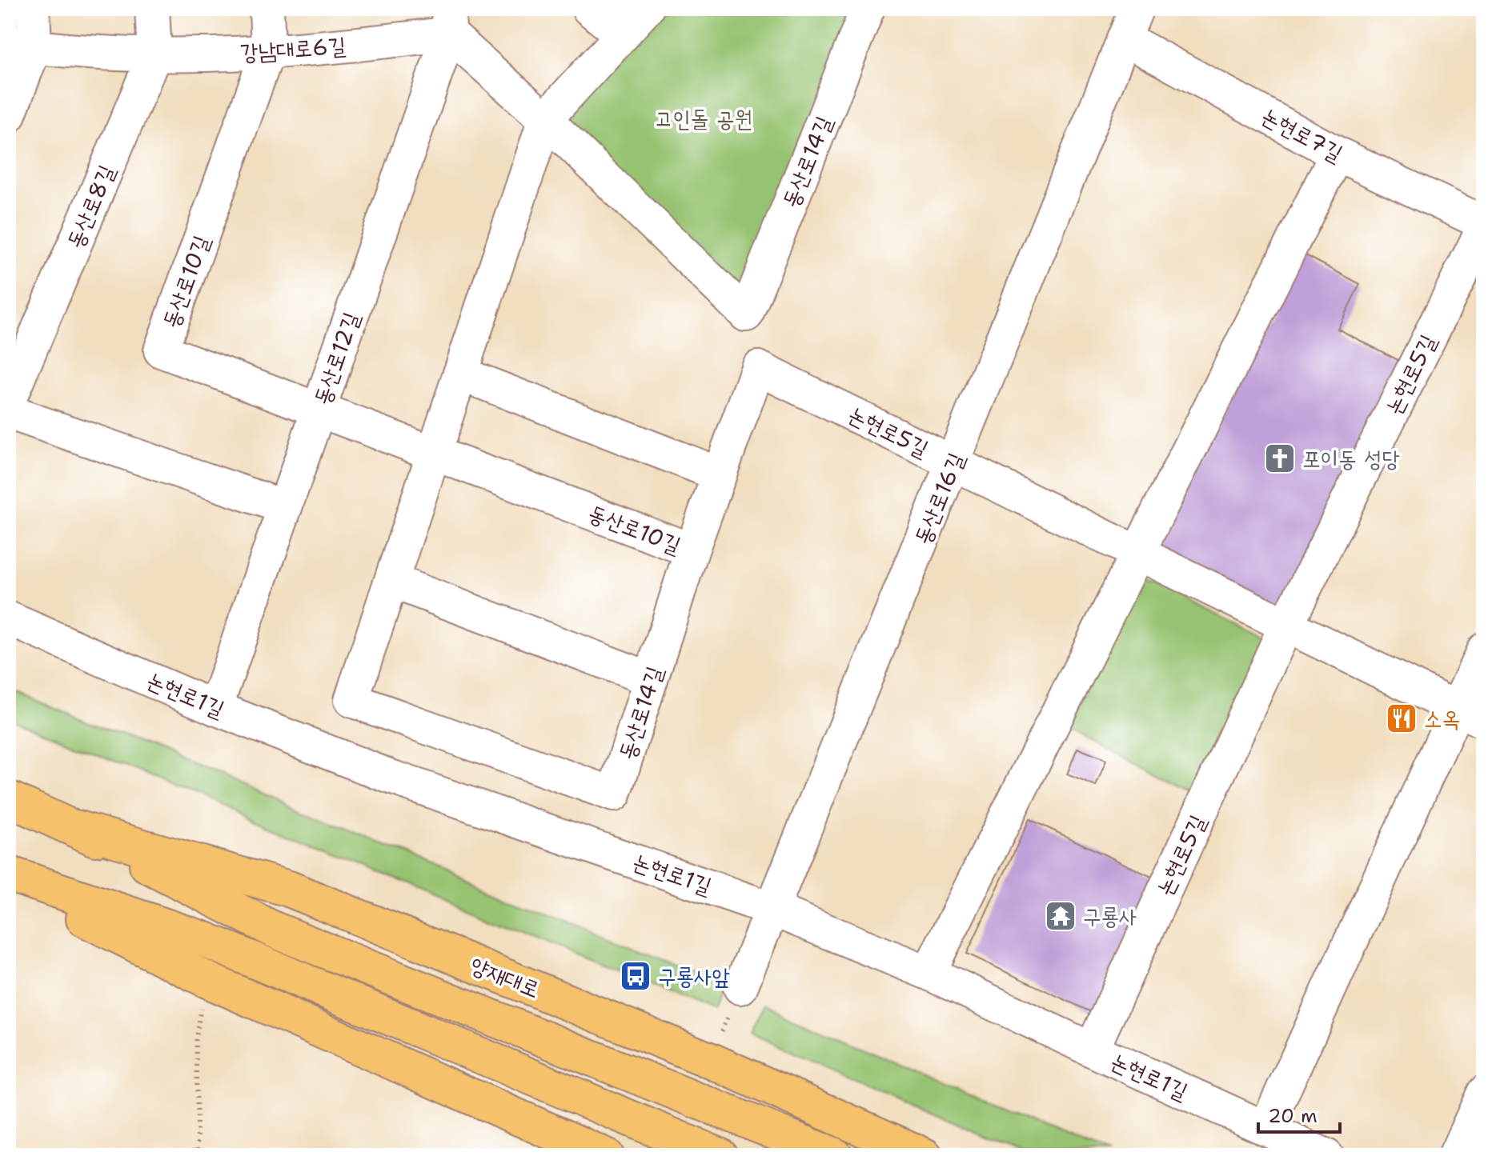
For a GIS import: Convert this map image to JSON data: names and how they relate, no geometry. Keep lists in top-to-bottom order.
{
  "streets": {
    "main road": ["양재대로"],
    "street": [
      "강남대로6길",
      "논현로7길",
      "동산로14길",
      "동산로8길",
      "동산로10길",
      "동산로12길",
      "논현로5길",
      "동산로16길",
      "논현로1길"
    ]
  },
  "crossings": [
    ["강남대로6길", "동산로8길"],
    ["강남대로6길", "동산로10길"],
    ["강남대로6길", "동산로12길"],
    ["논현로7길", "논현로5길"],
    ["논현로7길", "동산로16길"],
    ["동산로14길", "동산로10길"],
    ["동산로14길", "논현로5길"],
    ["동산로10길", "동산로12길"],
    ["동산로12길", "논현로1길"],
    ["논현로5길", "동산로16길"],
    ["논현로5길", "논현로1길"],
    ["동산로16길", "논현로1길"]
  ],
  "parks": ["고인돌 공원"],
  "places": {
    "church": ["포이동 성당"],
    "restaurant": ["소옥"],
    "temple": ["구룡사"],
    "bus stop": ["구룡사앞"]
  },
  "scale_bar": "20 m"
}
